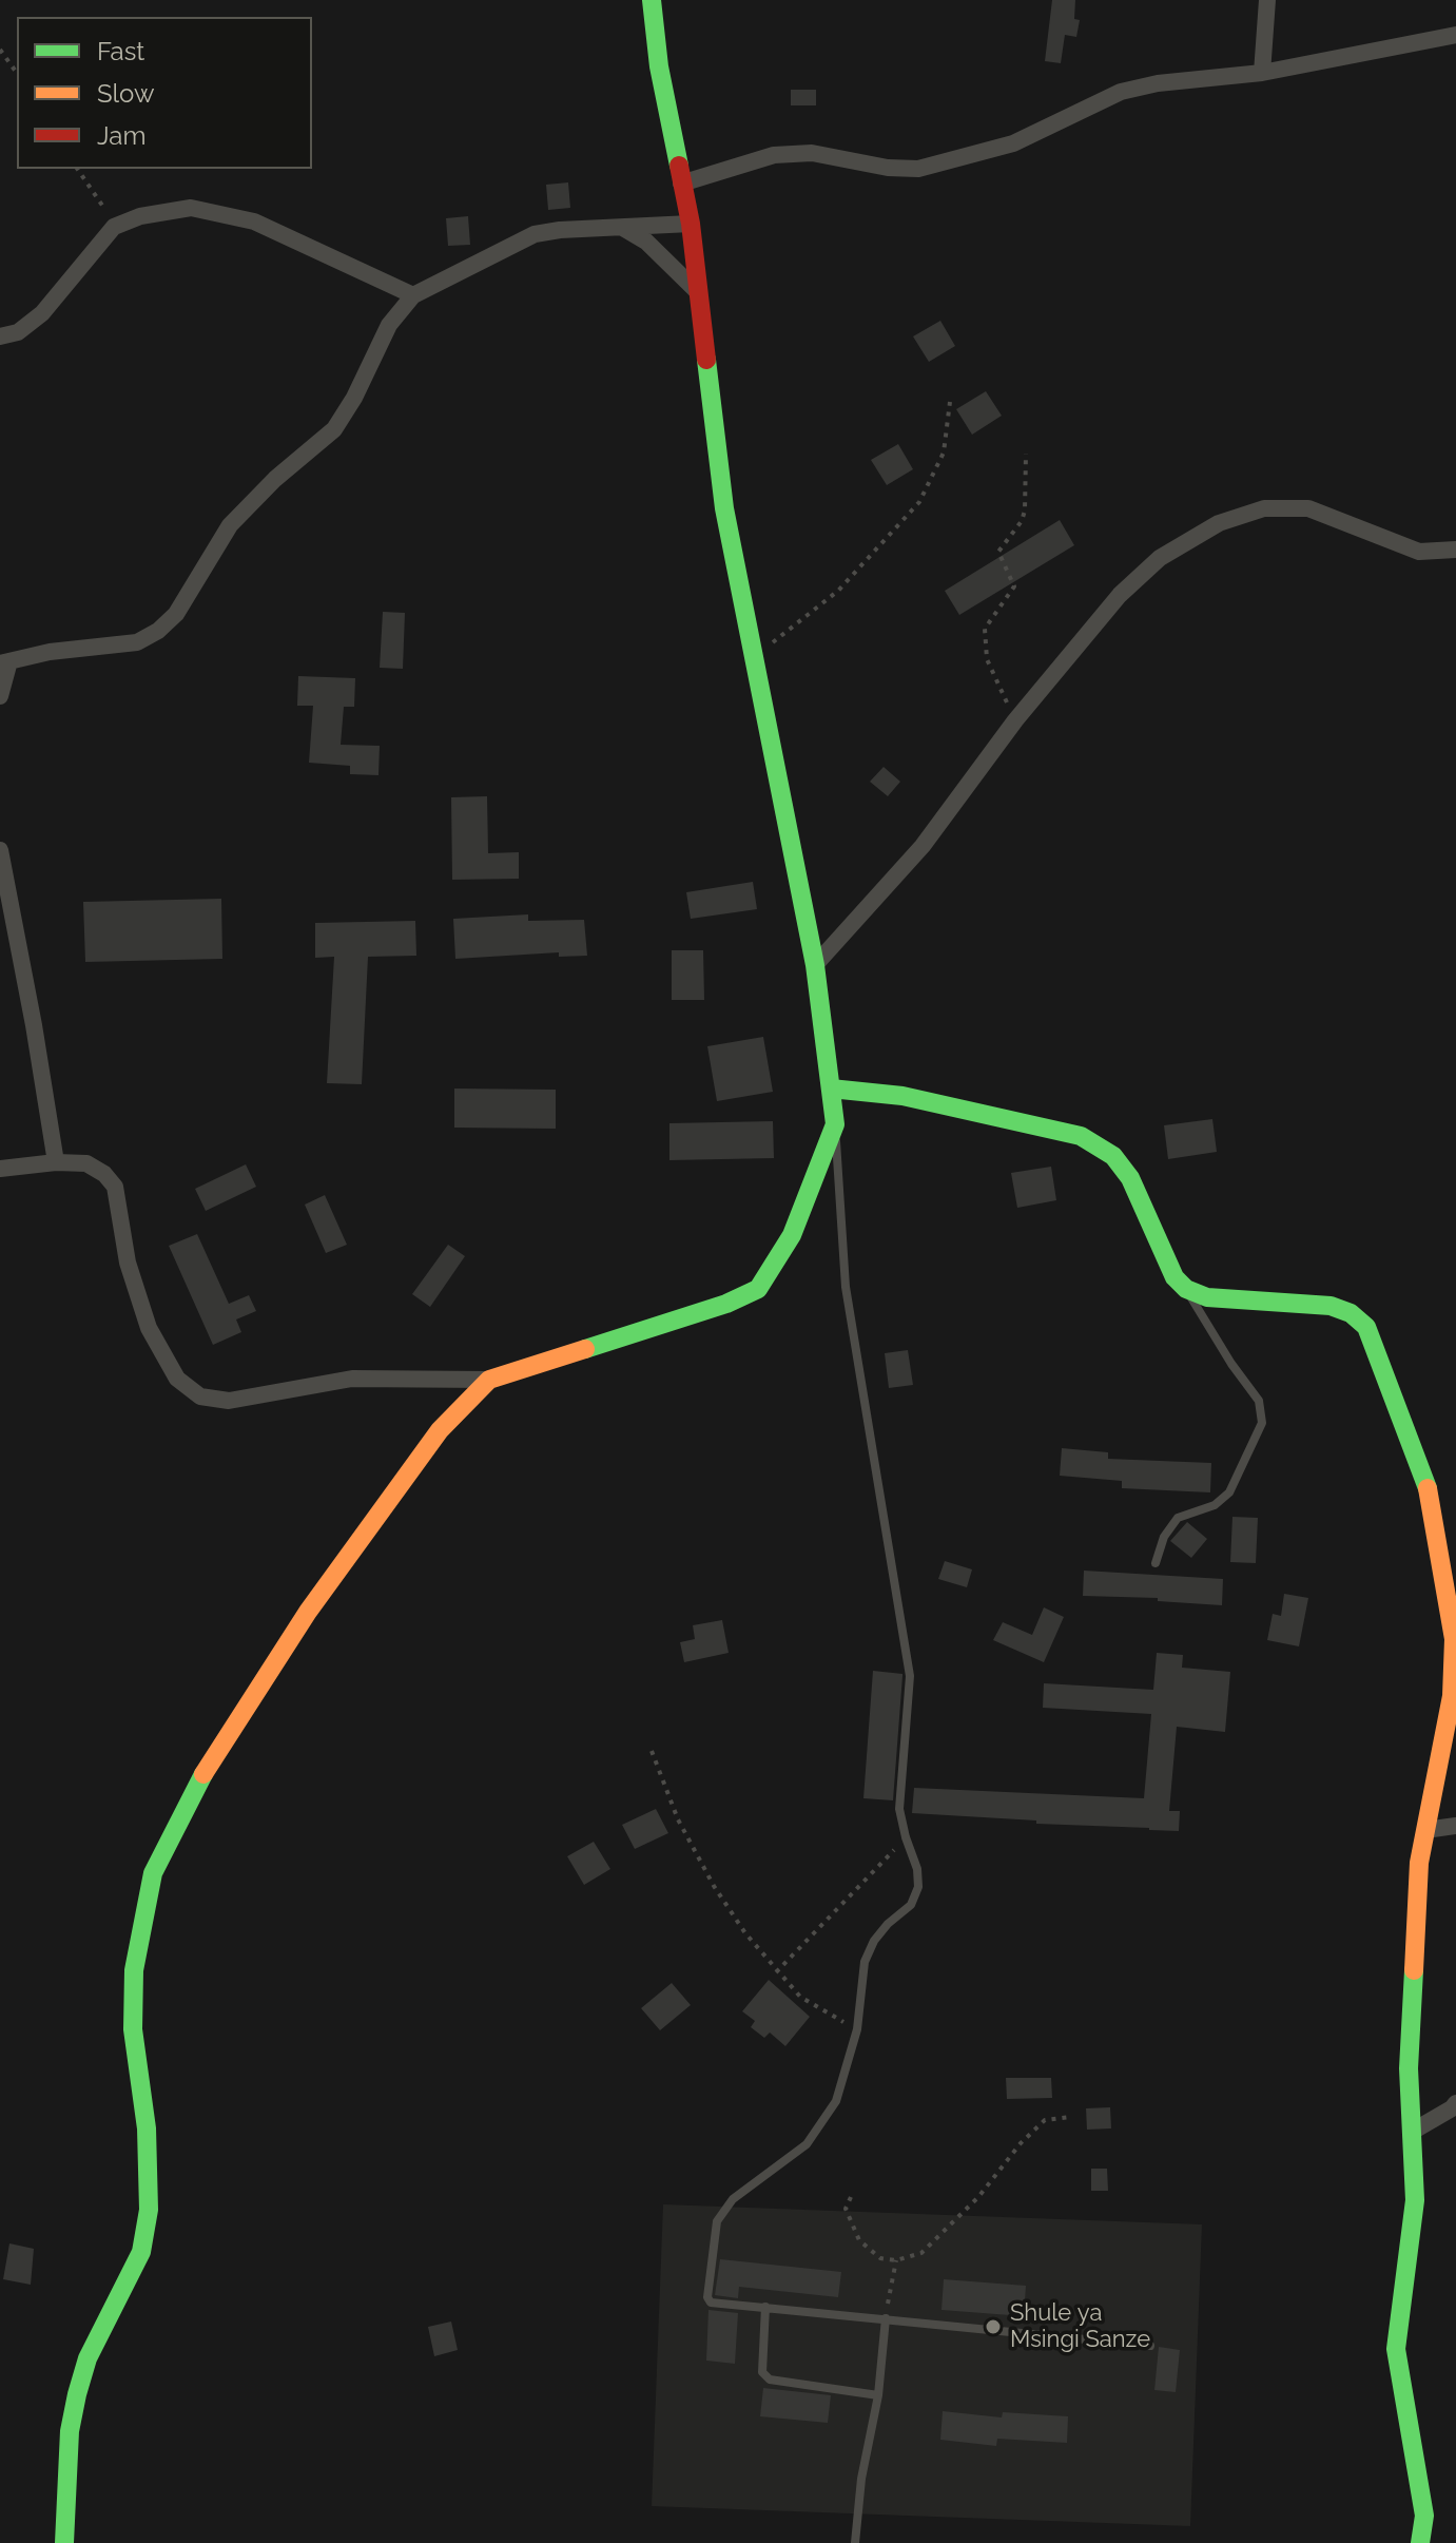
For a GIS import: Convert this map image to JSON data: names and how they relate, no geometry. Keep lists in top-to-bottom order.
{
  "places": ["Shule ya Msingi Sanze"],
  "legend": ["Fast", "Slow", "Jam"]
}
